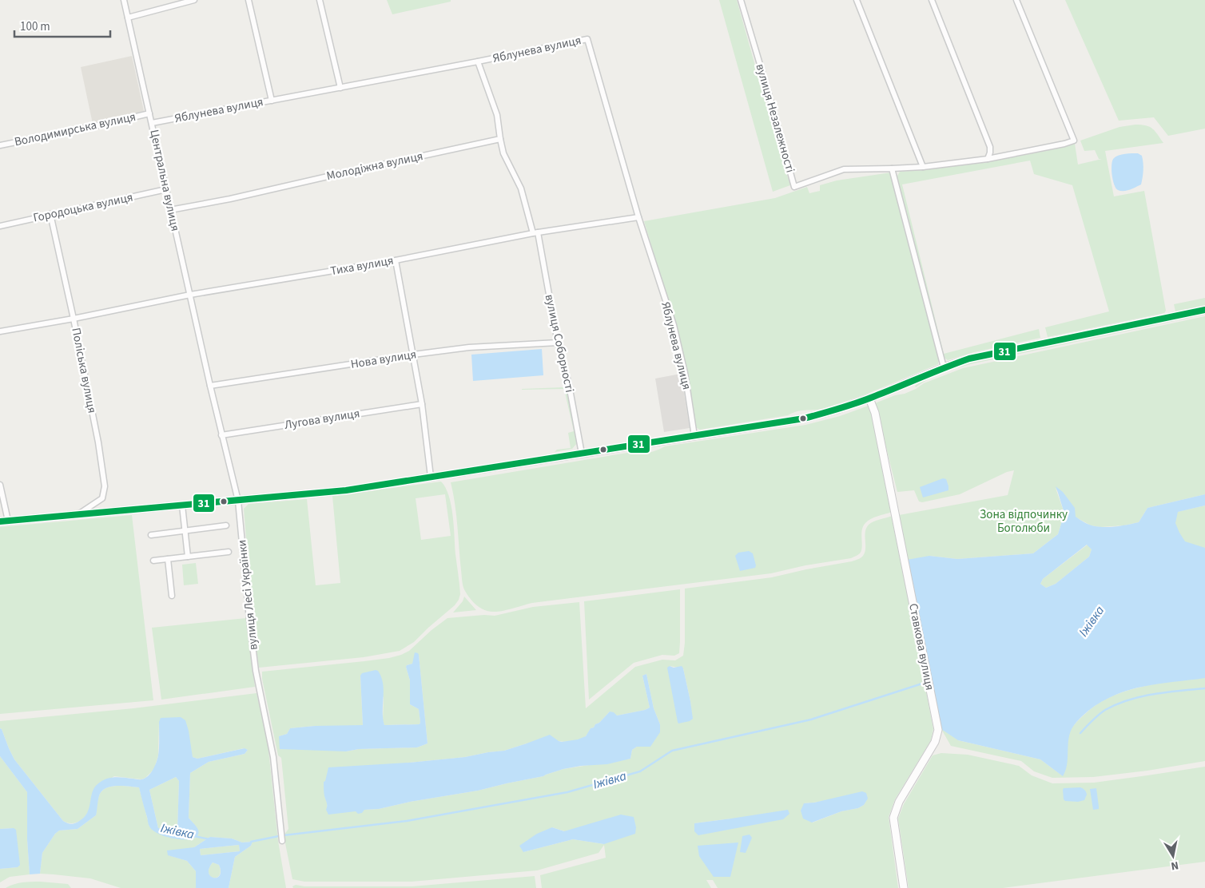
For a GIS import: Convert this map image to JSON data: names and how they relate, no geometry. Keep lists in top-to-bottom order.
{
  "streets": {
    "street": [
      "Яблунева вулиця",
      "вулиця Незалежності",
      "Володимирська вулиця",
      "Молодіжна вулиця",
      "Центральна вулиця",
      "Городоцька вулиця",
      "Тиха вулиця",
      "вулиця Соборності",
      "Нова вулиця",
      "Поліська вулиця",
      "Лугова вулиця",
      "вулиця Лесі Українки",
      "Ставкова вулиця"
    ]
  },
  "crossings": [
    ["Яблунева вулиця", "Центральна вулиця"],
    ["Яблунева вулиця", "Тиха вулиця"],
    ["Володимирська вулиця", "Центральна вулиця"],
    ["Молодіжна вулиця", "Центральна вулиця"],
    ["Центральна вулиця", "Городоцька вулиця"],
    ["Центральна вулиця", "Тиха вулиця"],
    ["Центральна вулиця", "Нова вулиця"],
    ["Центральна вулиця", "Лугова вулиця"],
    ["Центральна вулиця", "вулиця Лесі Українки"],
    ["Городоцька вулиця", "Поліська вулиця"],
    ["Тиха вулиця", "вулиця Соборності"],
    ["Тиха вулиця", "Поліська вулиця"],
    ["вулиця Соборності", "Нова вулиця"]
  ],
  "water": ["Іжівка"],
  "parks": ["Зона відпочинку Боголюби"],
  "lines": ["transit line 31"],
  "scale_bar": "100 m",
  "north": "bottom"
}
